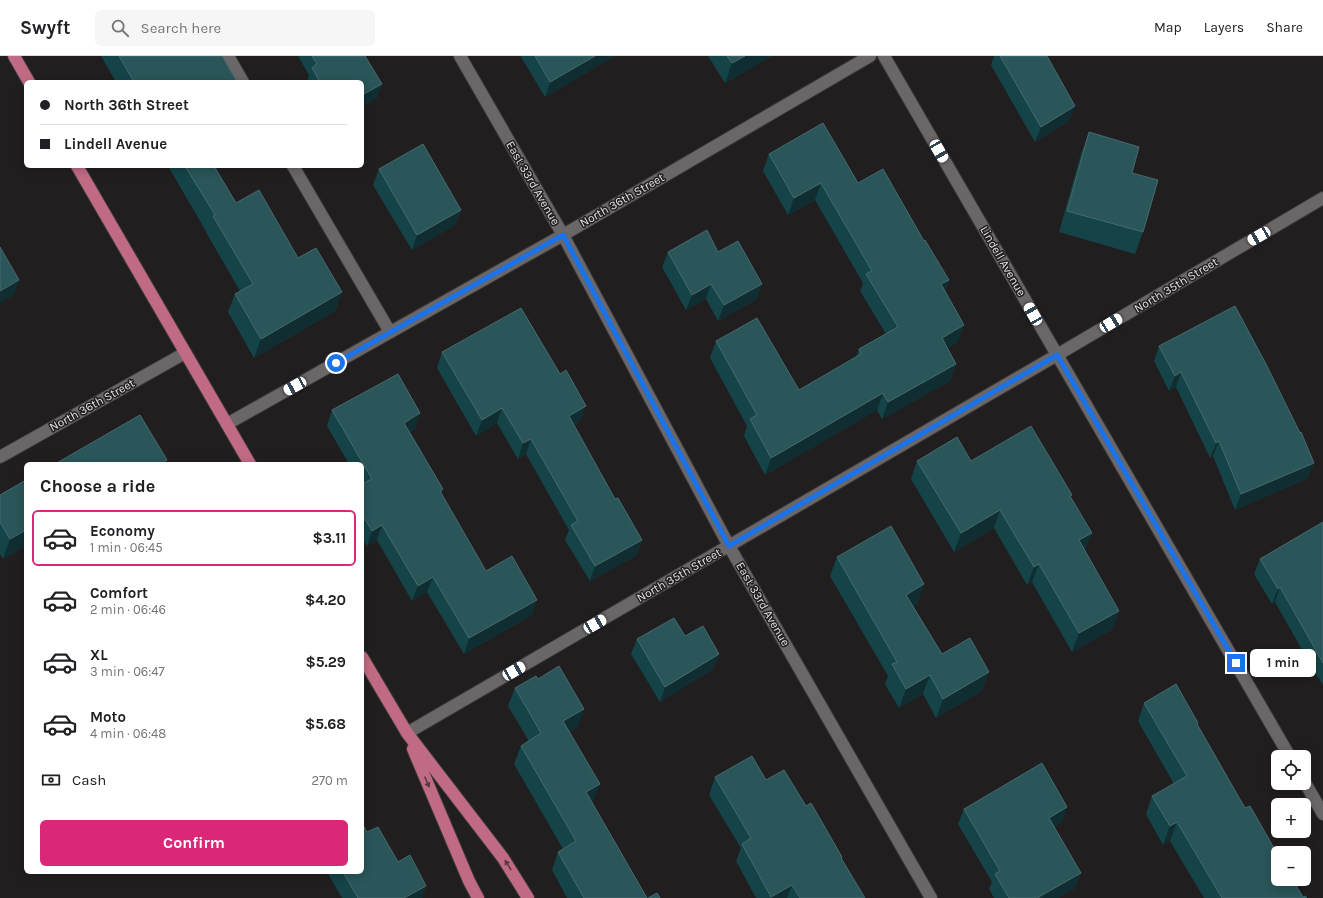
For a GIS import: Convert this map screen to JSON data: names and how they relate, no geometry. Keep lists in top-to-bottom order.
{
  "streets": {
    "street": [
      "East 33rd Avenue",
      "North 36th Street",
      "Lindell Avenue",
      "North 35th Street"
    ]
  },
  "crossings": [
    ["East 33rd Avenue", "North 36th Street"],
    ["East 33rd Avenue", "North 35th Street"],
    ["Lindell Avenue", "North 35th Street"]
  ],
  "page": {
    "header": "Swyft",
    "search": "Search here",
    "nav": ["Map", "Layers", "Share"],
    "banner": ["North 36th Street", "Lindell Avenue"],
    "heading": "Choose a ride",
    "list": [
      {
        "name": "Economy",
        "note": "1 min · 06:45",
        "value": "$3.11"
      },
      {
        "name": "Comfort",
        "note": "2 min · 06:46",
        "value": "$4.20"
      },
      {
        "name": "XL",
        "note": "3 min · 06:47",
        "value": "$5.29"
      },
      {
        "name": "Moto",
        "note": "4 min · 06:48",
        "value": "$5.68"
      }
    ],
    "bubble": "1 min",
    "map_buttons": ["+", "−"],
    "pay": ["Cash", "270 m"],
    "buttons": "Confirm"
  }
}
